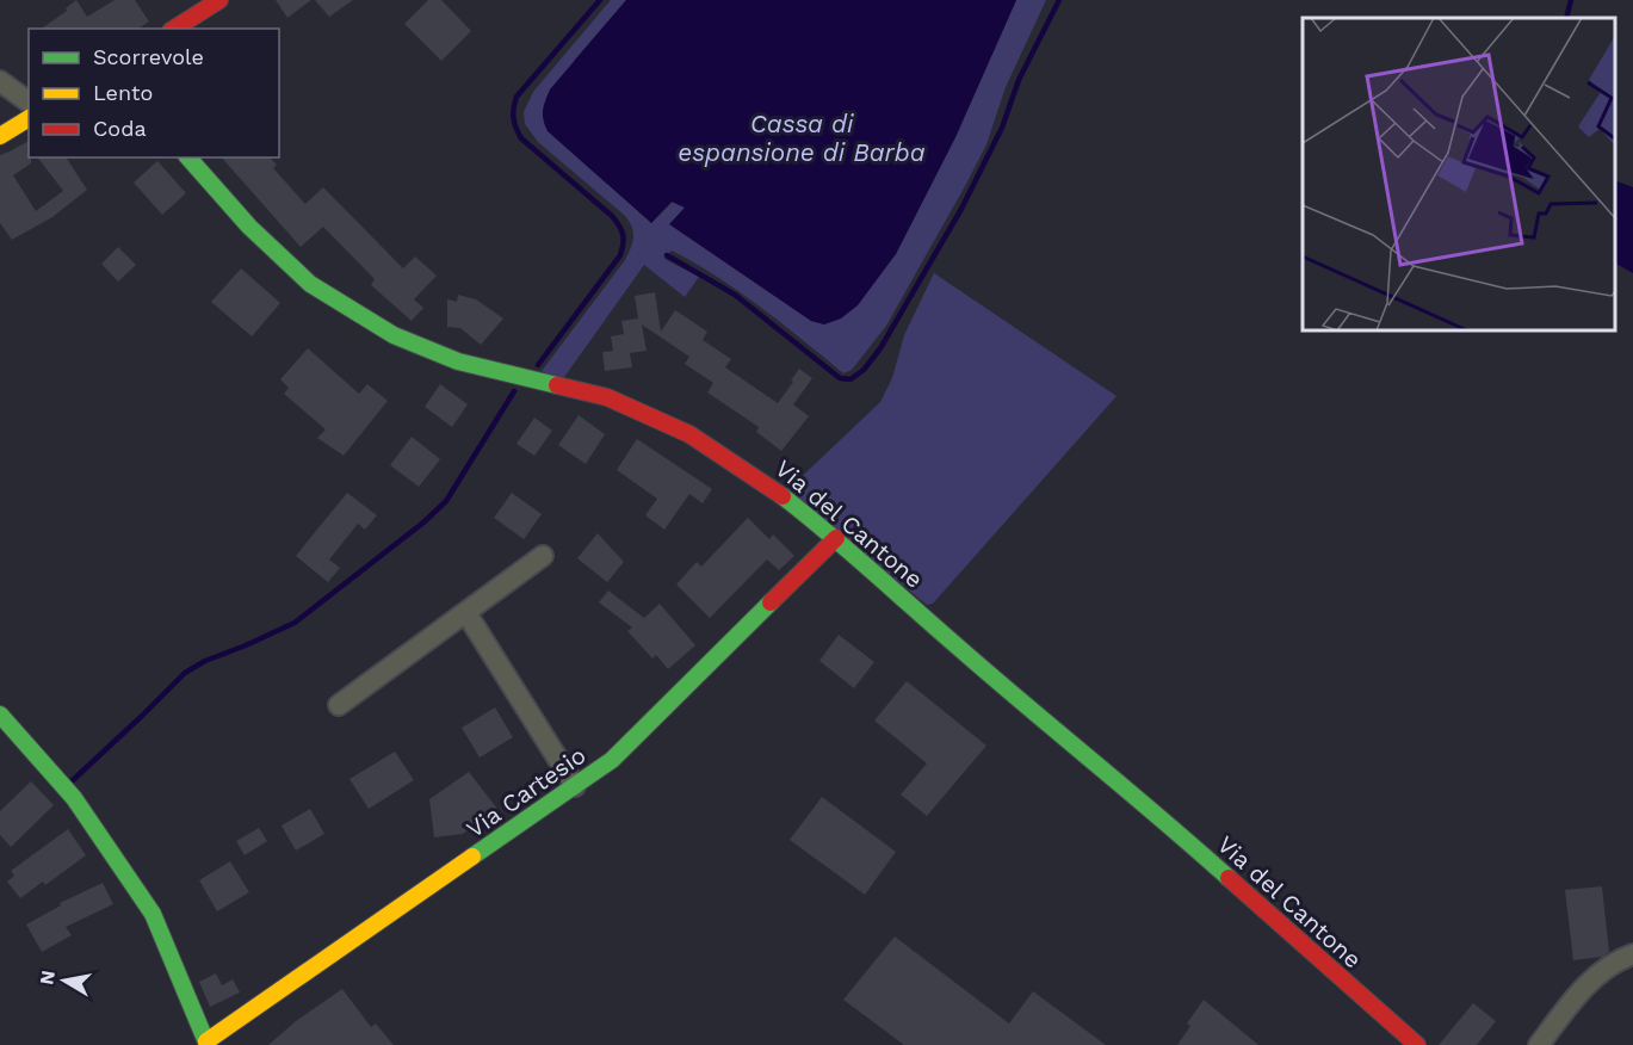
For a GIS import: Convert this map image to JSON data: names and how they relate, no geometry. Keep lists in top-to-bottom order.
{
  "streets": {
    "street": ["Via del Cantone", "Via Cartesio"]
  },
  "crossings": [
    ["Via del Cantone", "Via Cartesio"]
  ],
  "water": ["Cassa di espansione di Barba"],
  "legend": ["Scorrevole", "Lento", "Coda"],
  "north": "left"
}
